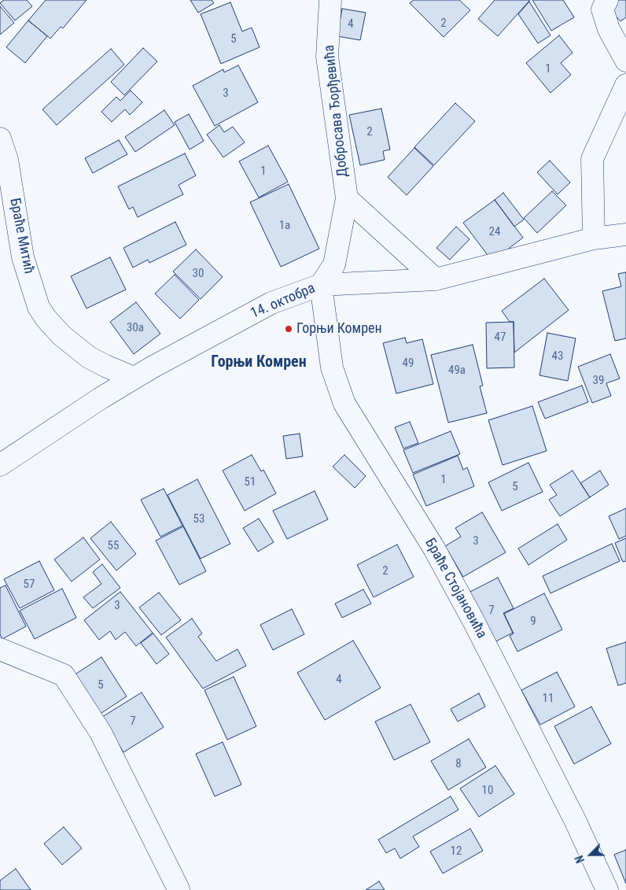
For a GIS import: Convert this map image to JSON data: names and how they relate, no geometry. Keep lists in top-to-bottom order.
{
  "streets": {
    "street": [
      "Добросава Ђорђевића",
      "Браће Митић",
      "14. октобра",
      "Браће Стојановића"
    ]
  },
  "crossings": [
    ["Добросава Ђорђевића", "14. октобра"],
    ["Добросава Ђорђевића", "Браће Стојановића"],
    ["Браће Митић", "14. октобра"],
    ["14. октобра", "Браће Стојановића"]
  ],
  "districts": ["Горњи Комрен"],
  "places": ["Горњи Комрен"],
  "house_numbers": [
    "2",
    "4",
    "5",
    "1",
    "3",
    "2",
    "1",
    "1a",
    "24",
    "30",
    "30a",
    "47",
    "43",
    "49",
    "49a",
    "39",
    "1",
    "51",
    "5",
    "53",
    "3",
    "55",
    "2",
    "57",
    "3",
    "7",
    "9",
    "4",
    "5",
    "11",
    "7",
    "8",
    "10",
    "12"
  ],
  "north": "bottom left"
}
